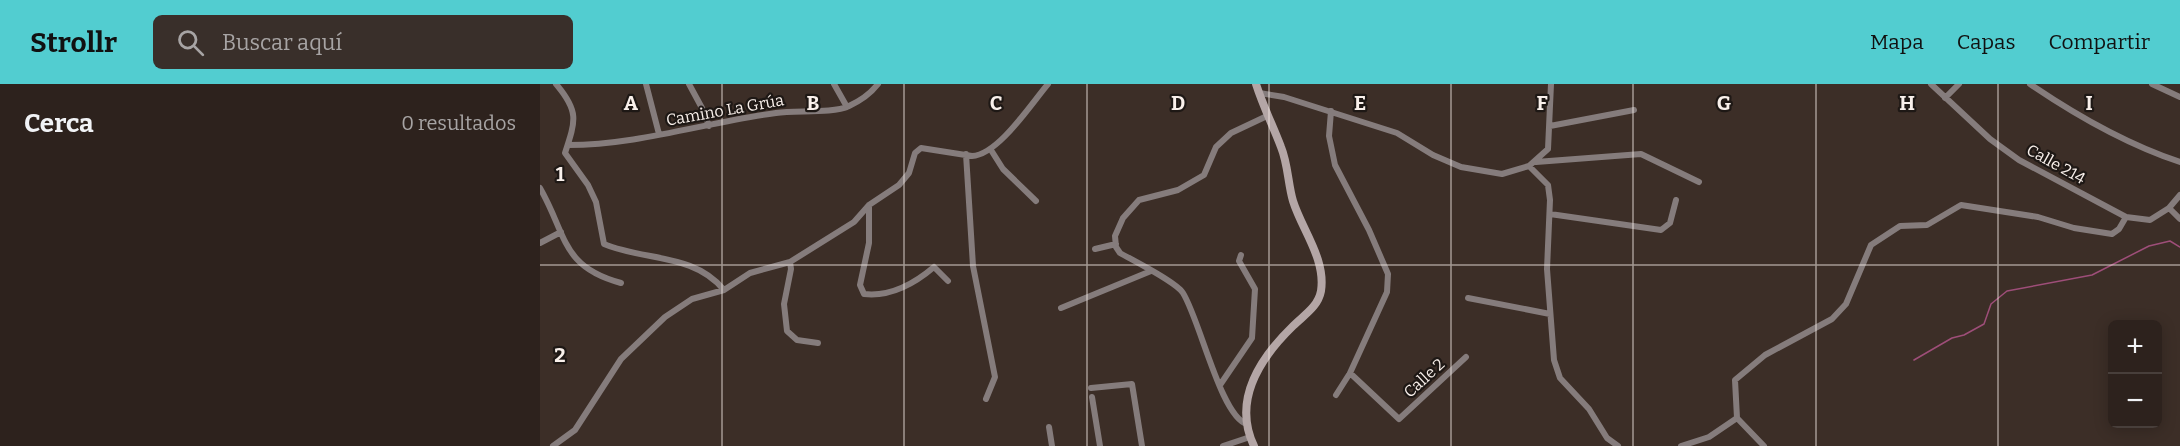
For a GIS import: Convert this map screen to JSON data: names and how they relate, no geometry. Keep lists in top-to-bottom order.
{
  "streets": {
    "street": ["Camino La Grúa", "Calle 214", "Calle 2"]
  },
  "page": {
    "header": "Strollr",
    "search": "Buscar aquí",
    "nav": ["Mapa", "Capas", "Compartir"],
    "heading": ["Cerca", "0 resultados"],
    "map_buttons": ["+", "−"]
  },
  "grid": {
    "columns": [
      "A",
      "B",
      "C",
      "D",
      "E",
      "F",
      "G",
      "H",
      "I"
    ],
    "rows": ["1", "2"]
  }
}
